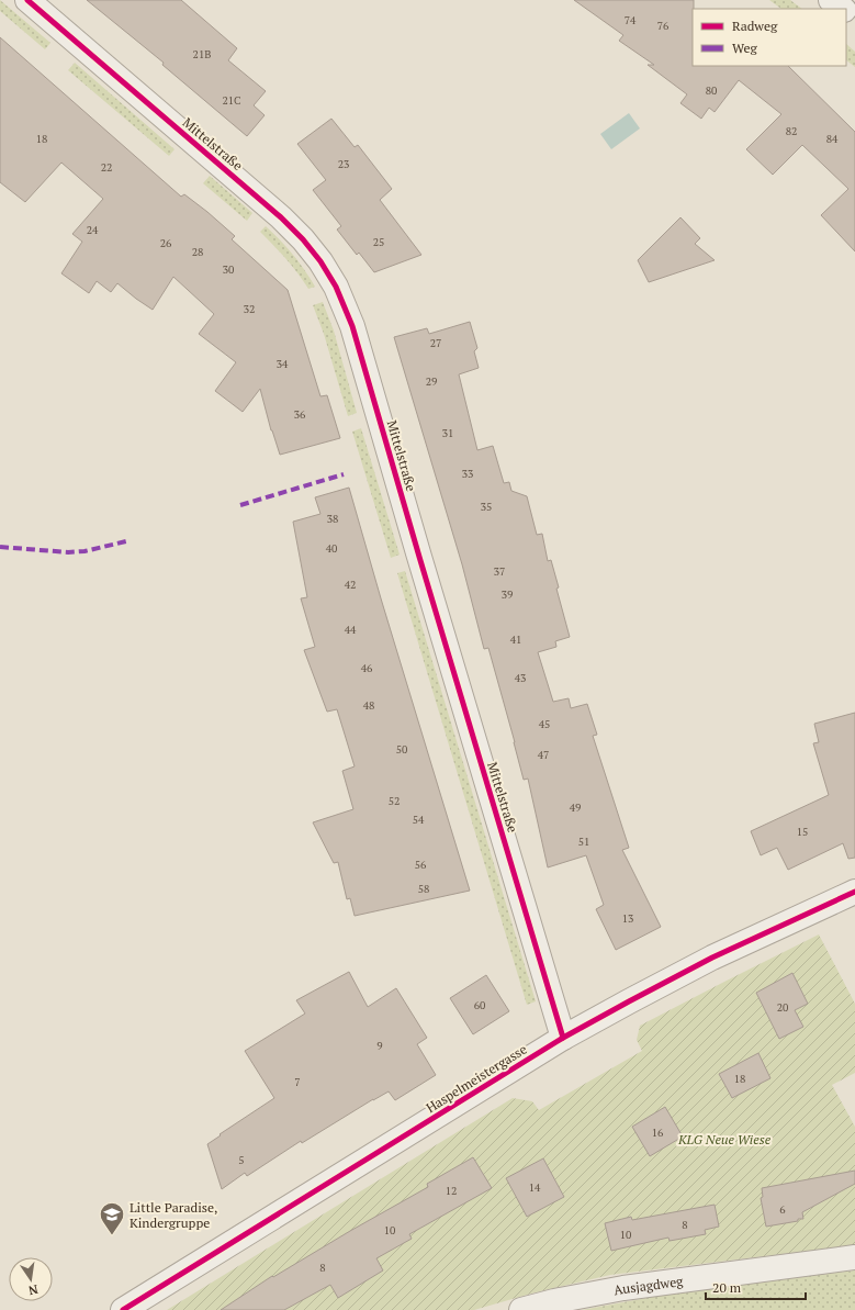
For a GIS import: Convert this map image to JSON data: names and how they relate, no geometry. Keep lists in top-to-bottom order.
{
  "streets": {
    "street": ["Mittelstraße", "Haspelmeistergasse", "Ausjagdweg"]
  },
  "crossings": [
    ["Mittelstraße", "Haspelmeistergasse"]
  ],
  "parks": ["KLG Neue Wiese"],
  "places": {
    "school or university": ["Little Paradise, Kindergruppe"]
  },
  "house_numbers": [
    "74",
    "76",
    "21B",
    "80",
    "21C",
    "82",
    "18",
    "84",
    "23",
    "22",
    "24",
    "25",
    "26",
    "28",
    "30",
    "32",
    "27",
    "34",
    "29",
    "36",
    "31",
    "33",
    "35",
    "38",
    "40",
    "37",
    "42",
    "39",
    "44",
    "41",
    "46",
    "43",
    "48",
    "45",
    "50",
    "47",
    "52",
    "49",
    "54",
    "15",
    "51",
    "56",
    "58",
    "13",
    "60",
    "20",
    "9",
    "18",
    "7",
    "16",
    "5",
    "14",
    "12",
    "6",
    "8",
    "10",
    "10",
    "8"
  ],
  "legend": ["Radweg", "Weg"],
  "scale_bar": "20 m",
  "north": "bottom"
}
